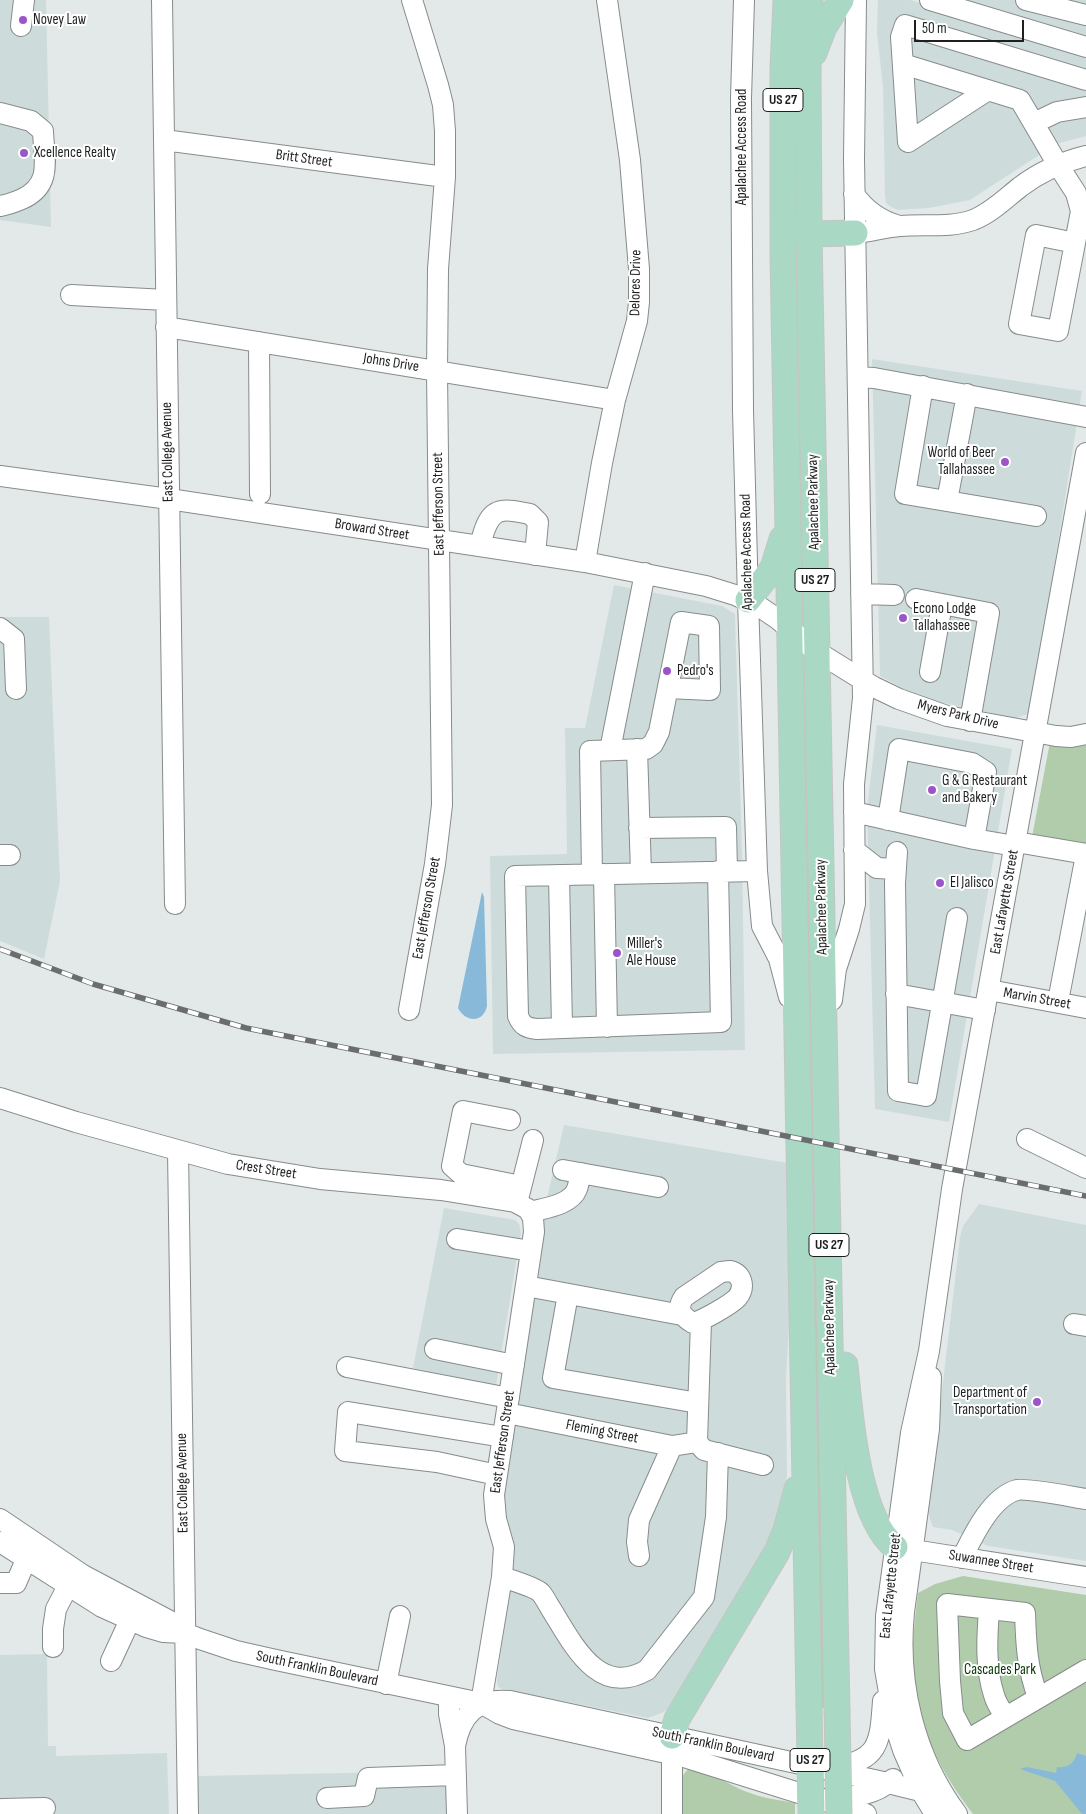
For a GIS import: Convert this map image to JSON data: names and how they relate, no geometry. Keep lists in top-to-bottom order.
{
  "streets": {
    "main road": ["US 27", "Apalachee Parkway"],
    "street": [
      "Apalachee Access Road",
      "Britt Street",
      "Delores Drive",
      "Johns Drive",
      "East College Avenue",
      "East Jefferson Street",
      "Broward Street",
      "Myers Park Drive",
      "East Lafayette Street",
      "Marvin Street",
      "Crest Street",
      "Fleming Street",
      "Suwannee Street",
      "South Franklin Boulevard"
    ]
  },
  "crossings": [
    ["Apalachee Access Road", "Apalachee Parkway"],
    ["Apalachee Access Road", "Broward Street"],
    ["Britt Street", "East College Avenue"],
    ["Britt Street", "East Jefferson Street"],
    ["Delores Drive", "Johns Drive"],
    ["Delores Drive", "Broward Street"],
    ["Johns Drive", "East College Avenue"],
    ["Johns Drive", "East Jefferson Street"],
    ["East College Avenue", "Broward Street"],
    ["East College Avenue", "Crest Street"],
    ["East College Avenue", "South Franklin Boulevard"],
    ["Apalachee Parkway", "Broward Street"],
    ["Apalachee Parkway", "Myers Park Drive"],
    ["Apalachee Parkway", "South Franklin Boulevard"],
    ["East Jefferson Street", "Broward Street"],
    ["East Jefferson Street", "Crest Street"],
    ["East Jefferson Street", "Fleming Street"],
    ["East Jefferson Street", "South Franklin Boulevard"],
    ["Broward Street", "Myers Park Drive"],
    ["Myers Park Drive", "East Lafayette Street"],
    ["East Lafayette Street", "Marvin Street"],
    ["East Lafayette Street", "Suwannee Street"],
    ["East Lafayette Street", "South Franklin Boulevard"]
  ],
  "parks": ["Cascades Park"],
  "places": [
    "Novey Law",
    "Xcellence Realty",
    "World of Beer Tallahassee",
    "Econo Lodge Tallahassee",
    "Pedro's",
    "G & G Restaurant and Bakery",
    "El Jalisco",
    "Miller's Ale House",
    "Department of Transportation"
  ],
  "scale_bar": "50 m"
}
